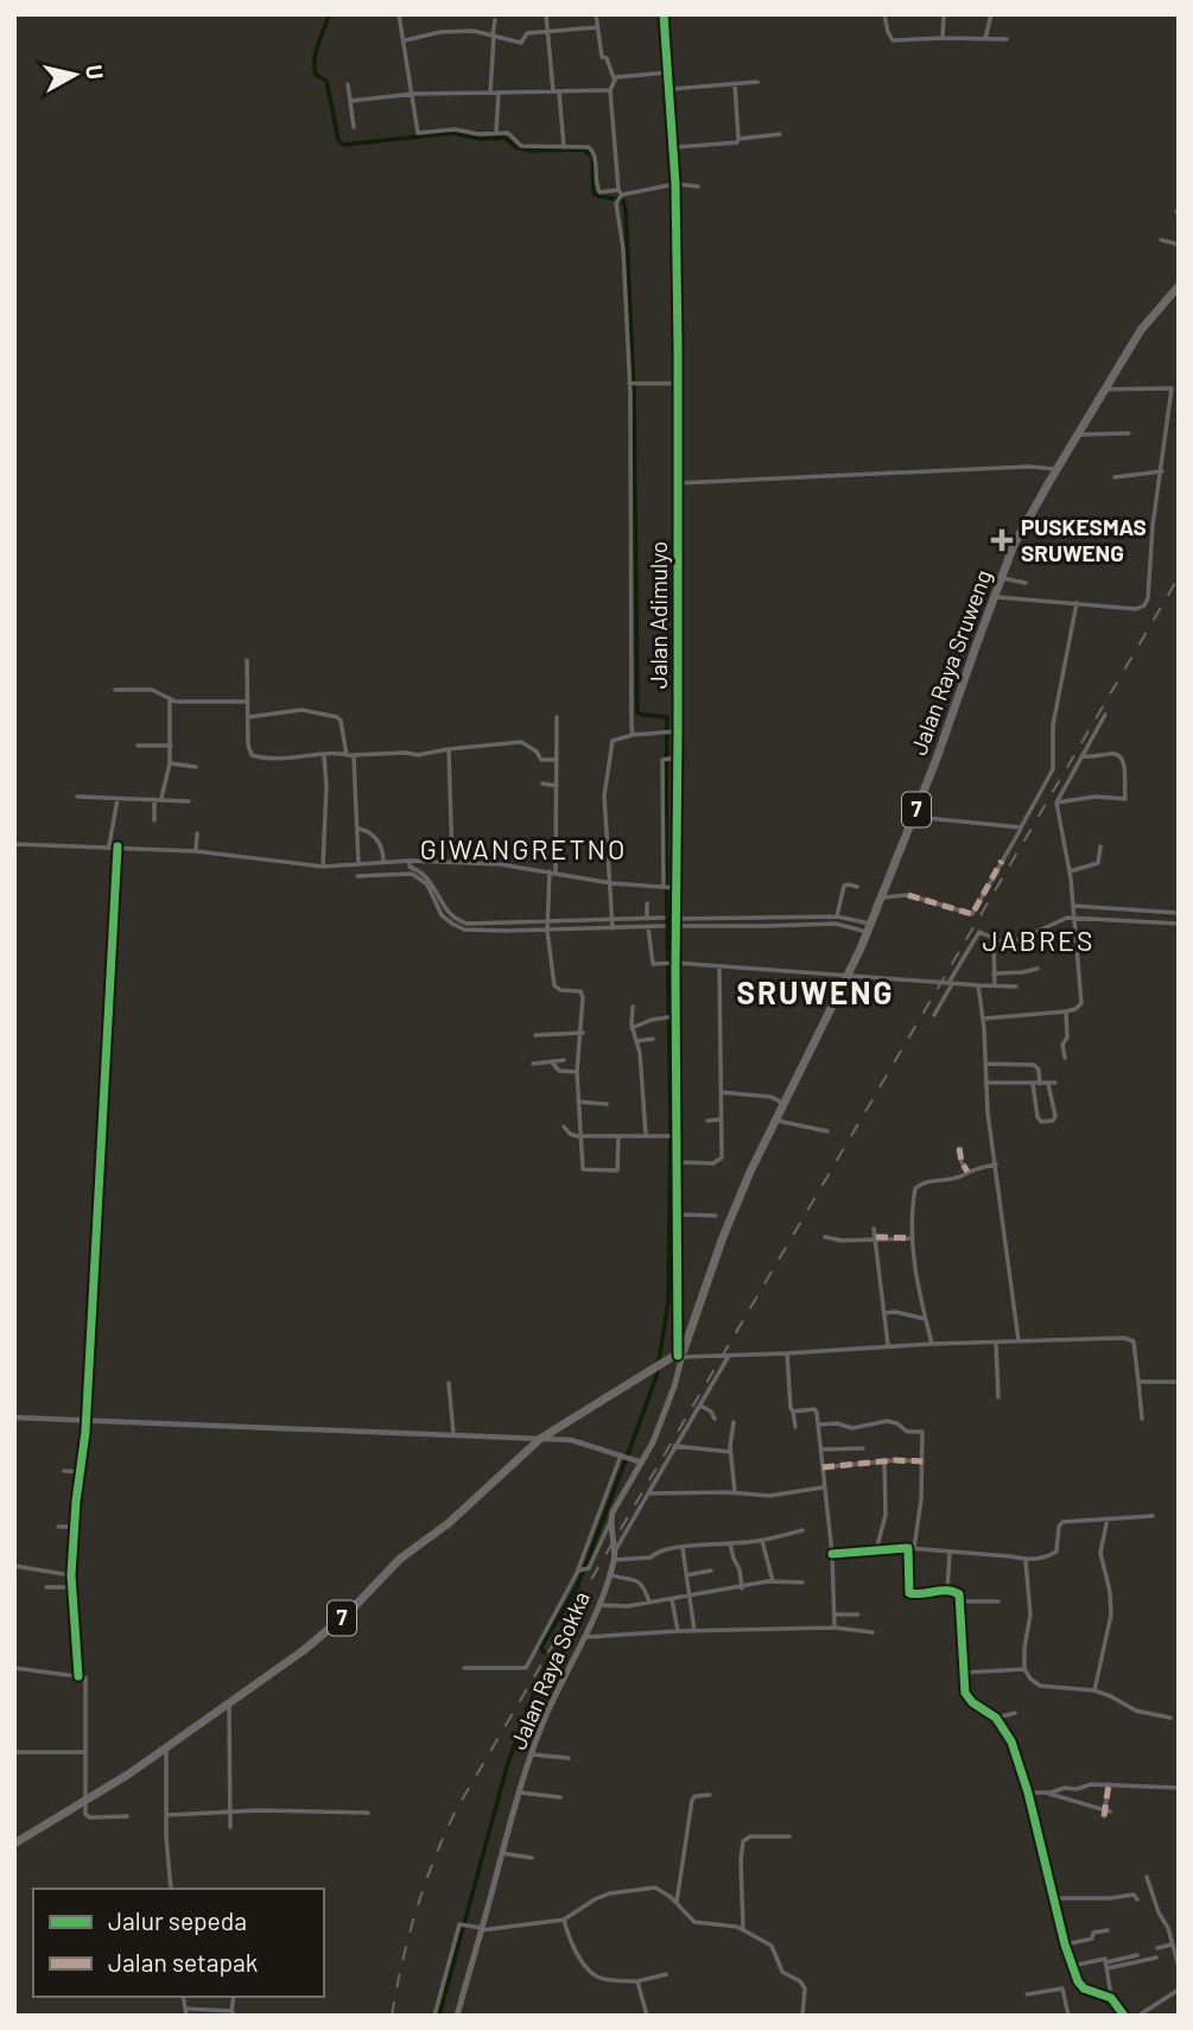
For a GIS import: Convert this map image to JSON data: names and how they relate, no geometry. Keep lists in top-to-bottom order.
{
  "streets": {
    "highway": ["Jalan Raya Sruweng", "7"],
    "main road": ["Jalan Raya Sokka"],
    "street": ["Jalan Adimulyo"]
  },
  "crossings": [
    ["Jalan Adimulyo", "Jalan Raya Sruweng"],
    ["Jalan Adimulyo", "7"],
    ["Jalan Raya Sruweng", "7"]
  ],
  "districts": ["GIWANGRETNO", "JABRES", "SRUWENG"],
  "places": {
    "health": ["PUSKESMAS SRUWENG"]
  },
  "legend": ["Jalur sepeda", "Jalan setapak"],
  "north": "right"
}
